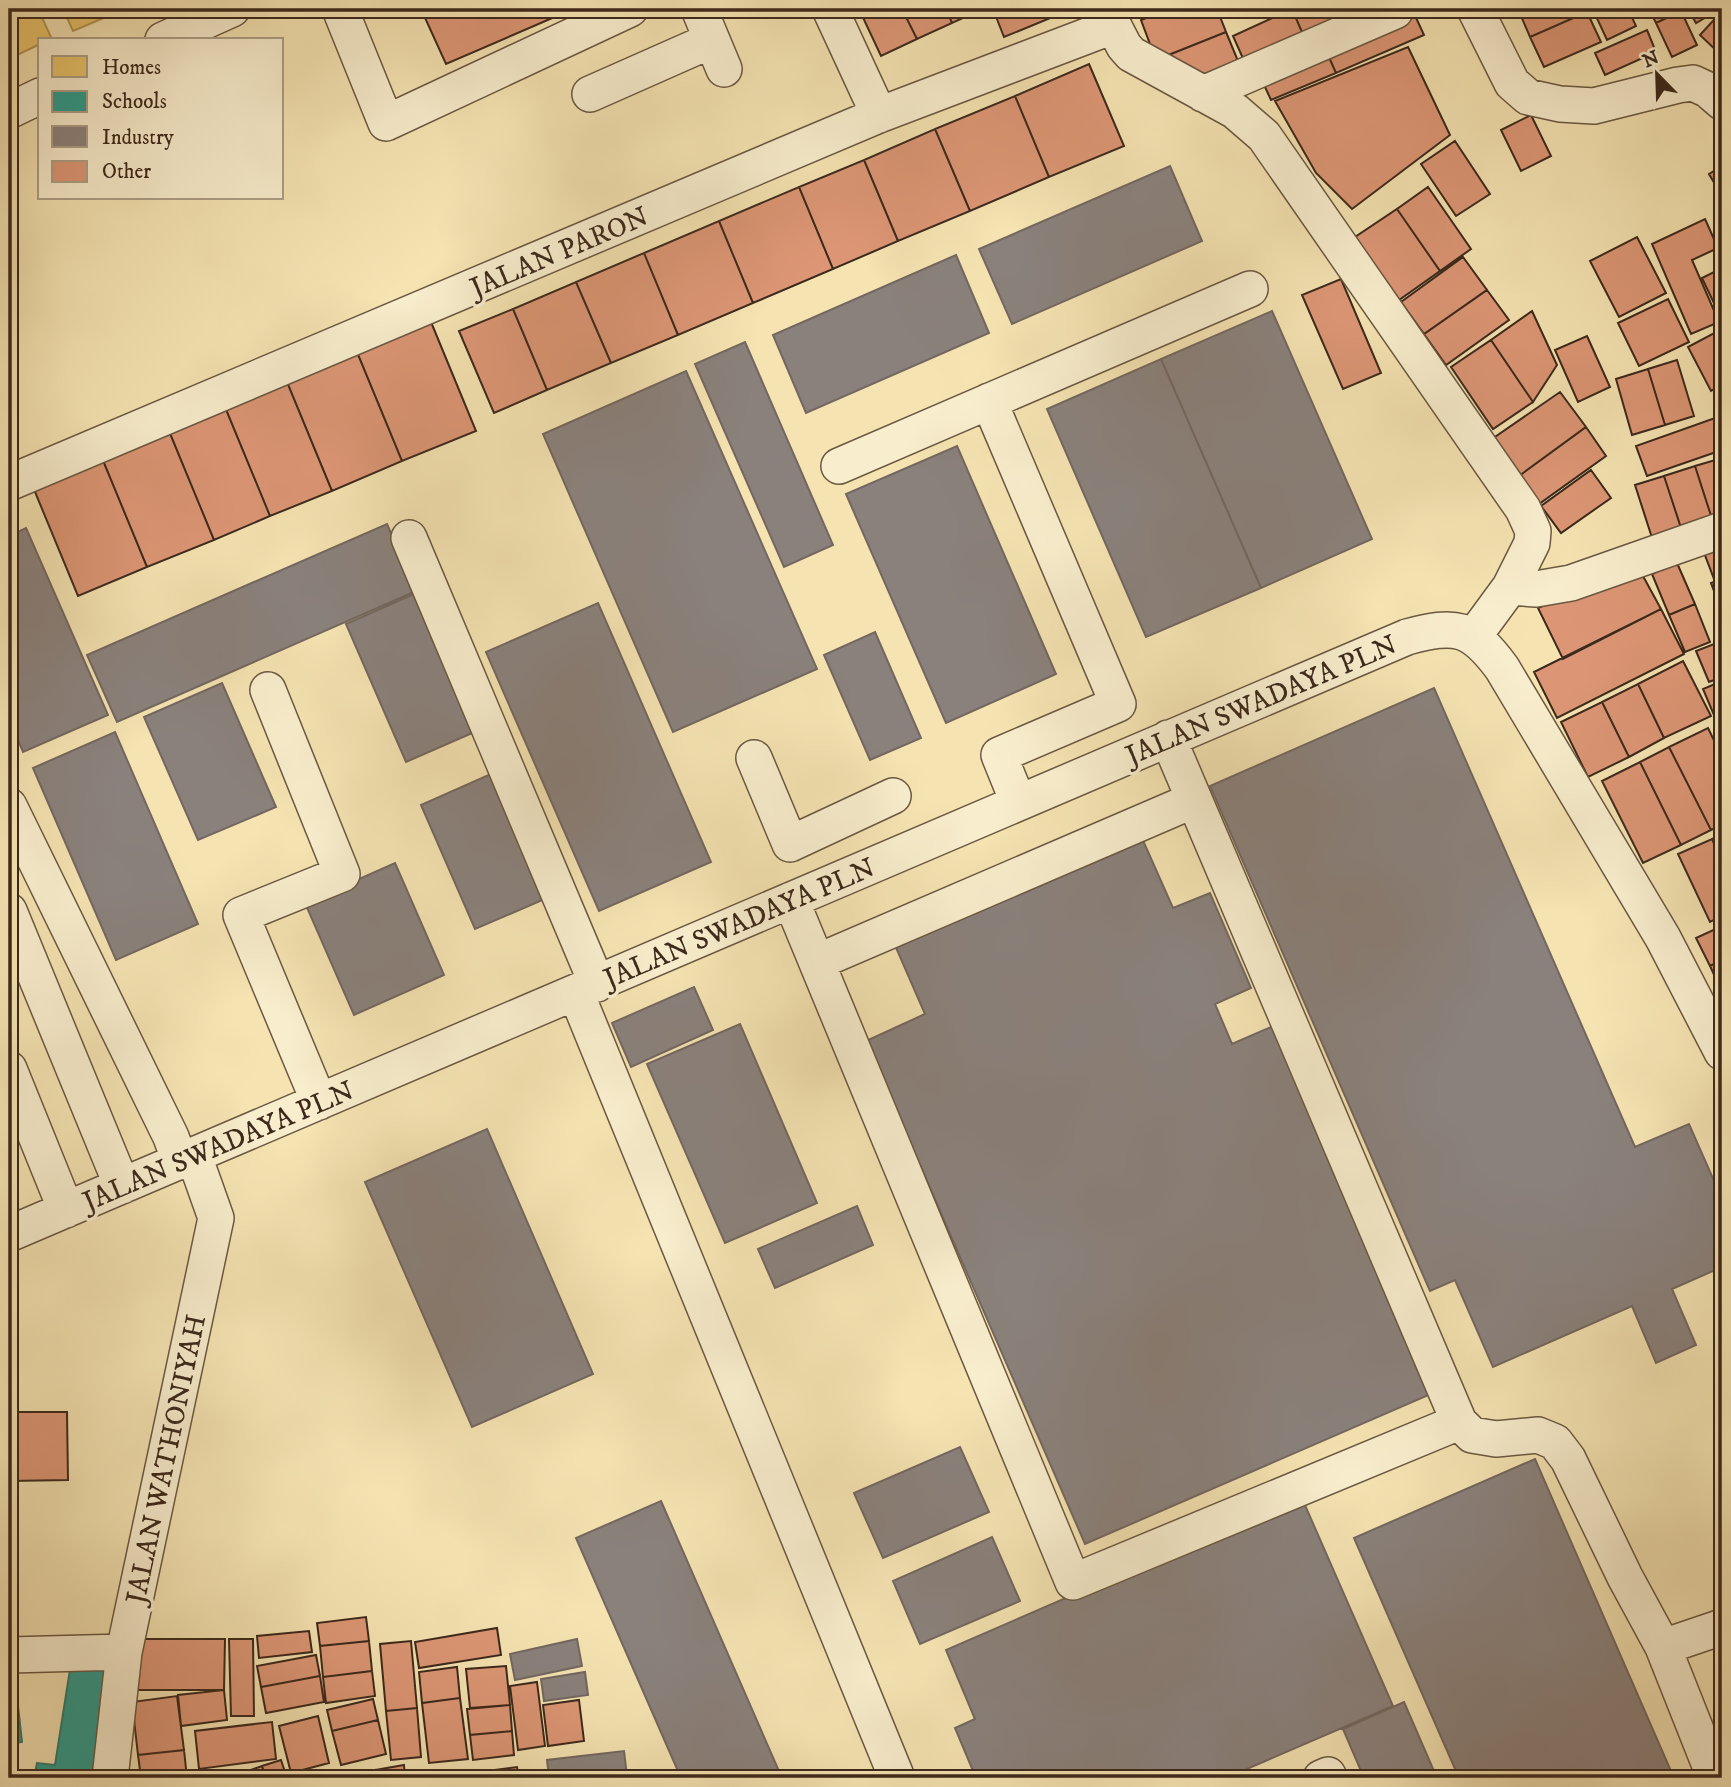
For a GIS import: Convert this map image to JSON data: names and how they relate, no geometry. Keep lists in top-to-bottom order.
{
  "streets": {
    "street": ["JALAN PARON", "JALAN SWADAYA PLN", "JALAN WATHONIYAH"]
  },
  "crossings": [
    ["JALAN SWADAYA PLN", "JALAN WATHONIYAH"]
  ],
  "legend": [
    "Homes",
    "Schools",
    "Industry",
    "Other"
  ],
  "north": "top left"
}
